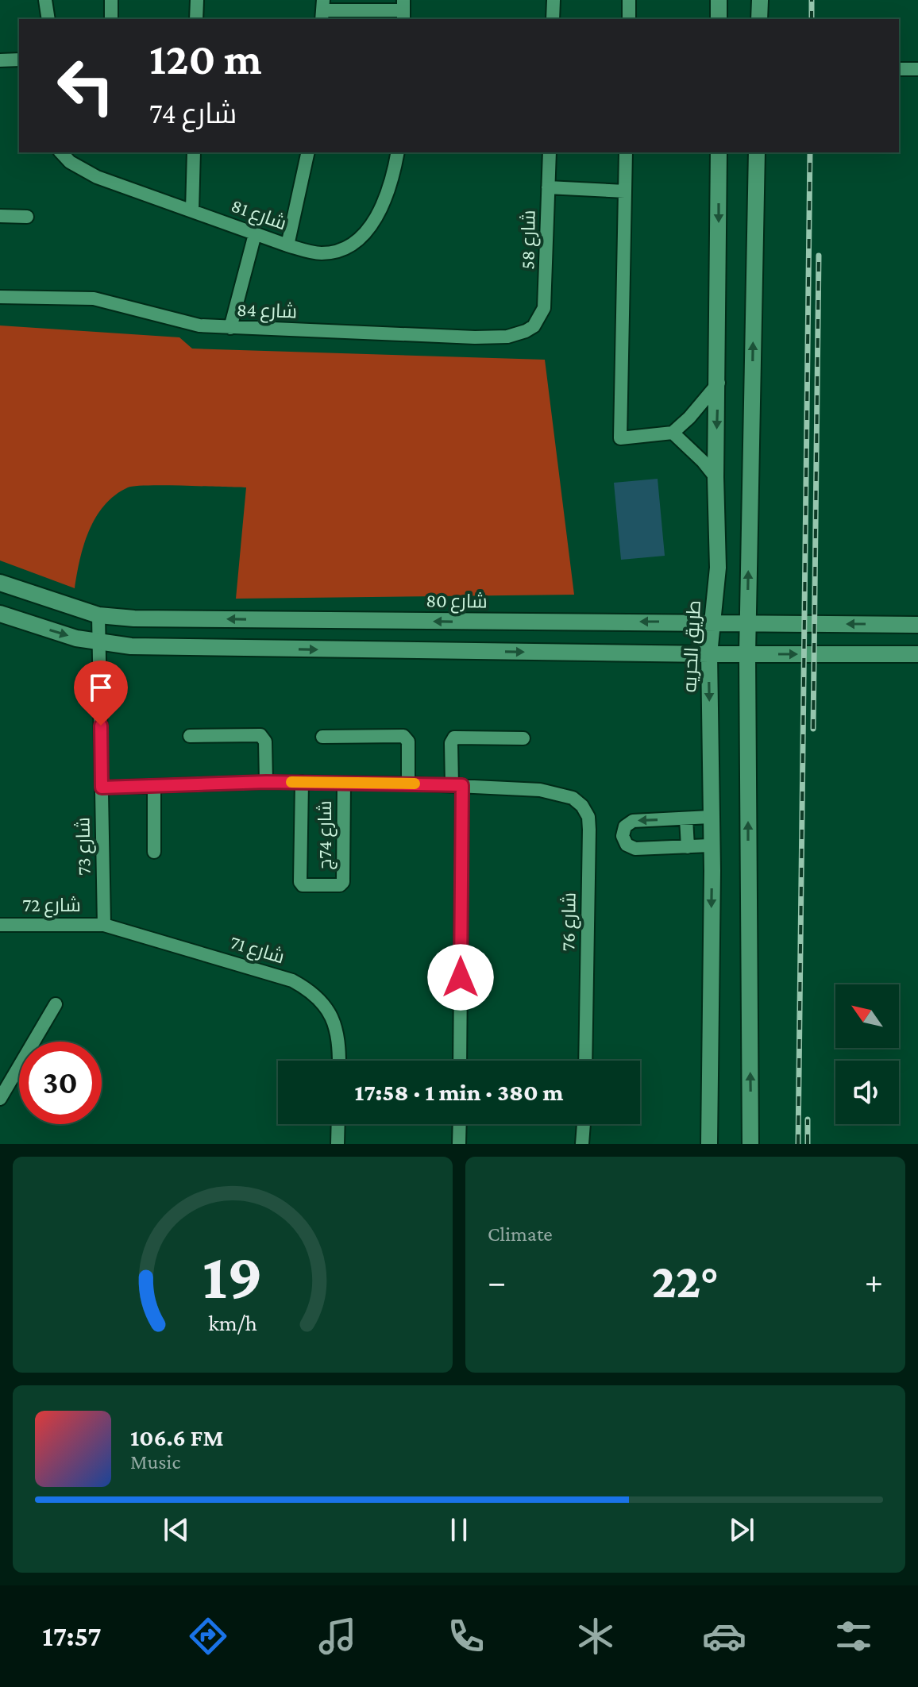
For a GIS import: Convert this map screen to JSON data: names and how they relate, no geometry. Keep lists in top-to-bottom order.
{
  "streets": {
    "street": [
      "شارع 81",
      "شارع 58",
      "شارع 84",
      "شارع 80",
      "طريق الحريه",
      "شارع 74ج",
      "شارع 73",
      "شارع 72",
      "شارع 76",
      "شارع 71"
    ]
  },
  "crossings": [
    ["شارع 58", "شارع 84"],
    ["شارع 80", "طريق الحريه"],
    ["شارع 80", "شارع 73"],
    ["شارع 73", "شارع 72"],
    ["شارع 73", "شارع 71"],
    ["شارع 72", "شارع 71"]
  ],
  "north": "top left",
  "page": {
    "turn": ["120 m", "شارع 74"],
    "limit": "30",
    "trip": "17:58 · 1 min · 380 m",
    "tile": "Climate",
    "heat": ["−", "22°", "+"],
    "song": ["106.6 FM", "Music"],
    "tabs": "17:57",
    "gauge": ["19", "km/h"]
  }
}
